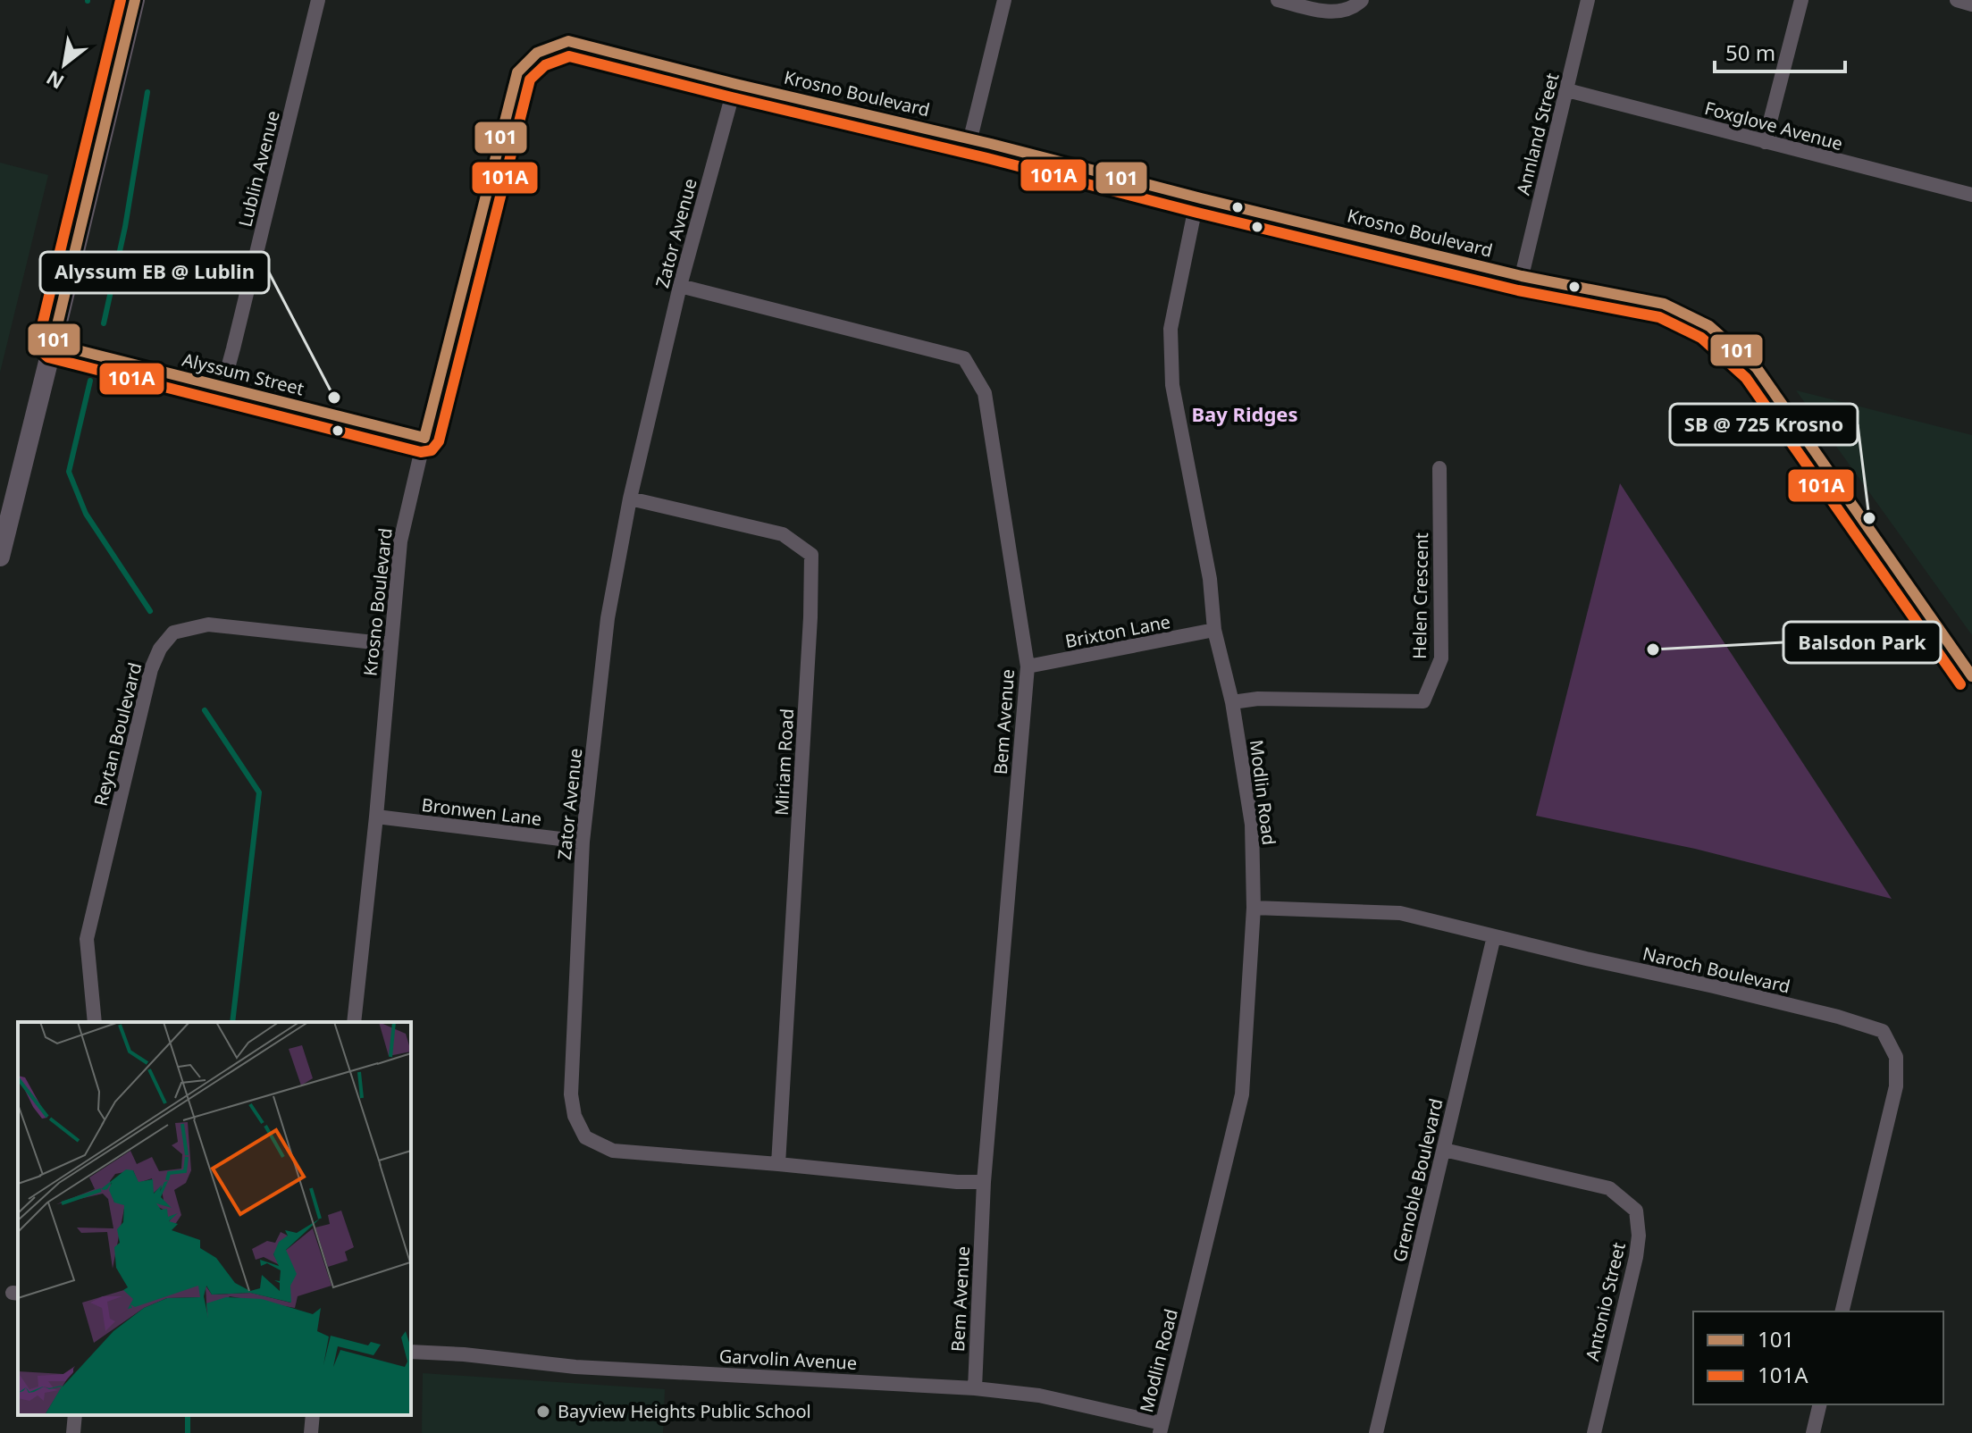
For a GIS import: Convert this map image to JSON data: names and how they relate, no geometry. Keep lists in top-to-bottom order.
{
  "streets": {
    "street": [
      "Krosno Boulevard",
      "Foxglove Avenue",
      "Annland Street",
      "Lublin Avenue",
      "Zator Avenue",
      "Alyssum Street",
      "Helen Crescent",
      "Brixton Lane",
      "Bem Avenue",
      "Reytan Boulevard",
      "Miriam Road",
      "Modlin Road",
      "Bronwen Lane",
      "Naroch Boulevard",
      "Grenoble Boulevard",
      "Antonio Street",
      "Garvolin Avenue"
    ]
  },
  "crossings": [
    ["Krosno Boulevard", "Annland Street"],
    ["Krosno Boulevard", "Zator Avenue"],
    ["Krosno Boulevard", "Alyssum Street"],
    ["Krosno Boulevard", "Reytan Boulevard"],
    ["Krosno Boulevard", "Modlin Road"],
    ["Krosno Boulevard", "Bronwen Lane"],
    ["Foxglove Avenue", "Annland Street"],
    ["Lublin Avenue", "Alyssum Street"],
    ["Zator Avenue", "Bem Avenue"],
    ["Zator Avenue", "Miriam Road"],
    ["Zator Avenue", "Bronwen Lane"],
    ["Helen Crescent", "Modlin Road"],
    ["Brixton Lane", "Bem Avenue"],
    ["Brixton Lane", "Modlin Road"],
    ["Bem Avenue", "Garvolin Avenue"],
    ["Modlin Road", "Naroch Boulevard"],
    ["Modlin Road", "Garvolin Avenue"],
    ["Naroch Boulevard", "Grenoble Boulevard"],
    ["Grenoble Boulevard", "Antonio Street"]
  ],
  "districts": ["Bay Ridges"],
  "places": [
    "Alyssum EB @ Lublin",
    "SB @ 725 Krosno",
    "Balsdon Park",
    "Bayview Heights Public School"
  ],
  "lines": ["transit line 101", "transit line 101A"],
  "legend": ["101", "101A"],
  "scale_bar": "50 m",
  "north": "bottom left"
}
